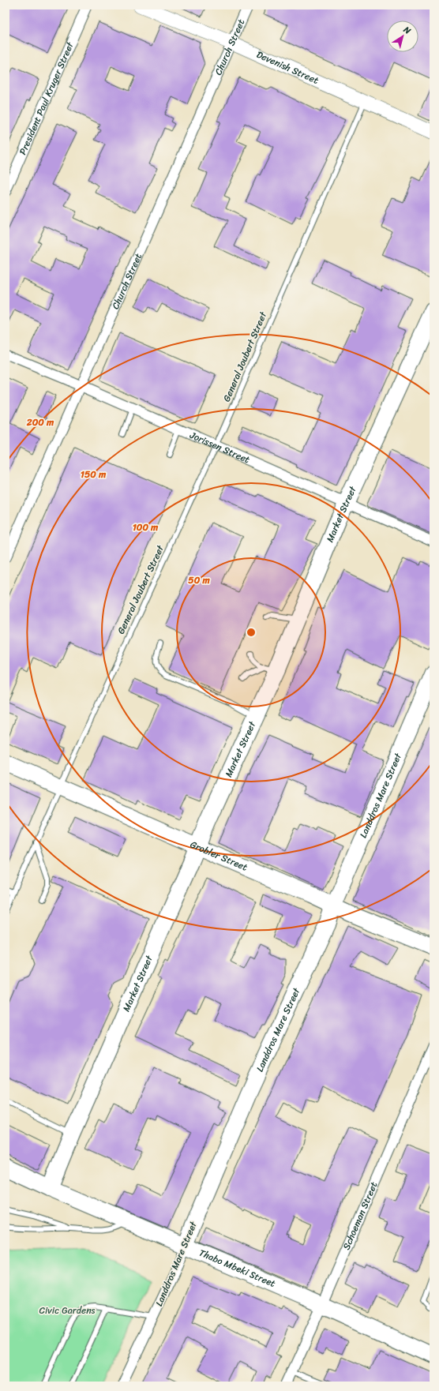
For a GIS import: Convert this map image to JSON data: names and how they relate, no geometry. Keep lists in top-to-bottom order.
{
  "streets": {
    "main road": [
      "Devenish Street",
      "Market Street",
      "Landdros Mare Street",
      "Grobler Street",
      "Thabo Mbeki Street"
    ],
    "street": [
      "Church Street",
      "President Paul Kruger Street",
      "Jorissen Street",
      "Schoeman Street"
    ],
    "lane": ["General Joubert Street"]
  },
  "crossings": [
    ["Church Street", "Devenish Street"],
    ["Church Street", "Jorissen Street"],
    ["Devenish Street", "General Joubert Street"],
    ["General Joubert Street", "Jorissen Street"],
    ["General Joubert Street", "Grobler Street"],
    ["Jorissen Street", "Market Street"],
    ["Market Street", "Grobler Street"],
    ["Market Street", "Thabo Mbeki Street"],
    ["Landdros Mare Street", "Grobler Street"],
    ["Landdros Mare Street", "Thabo Mbeki Street"],
    ["Schoeman Street", "Thabo Mbeki Street"]
  ],
  "parks": ["Civic Gardens"],
  "north": "top right",
  "rings": [
    "200 m",
    "150 m",
    "100 m",
    "50 m"
  ]
}
